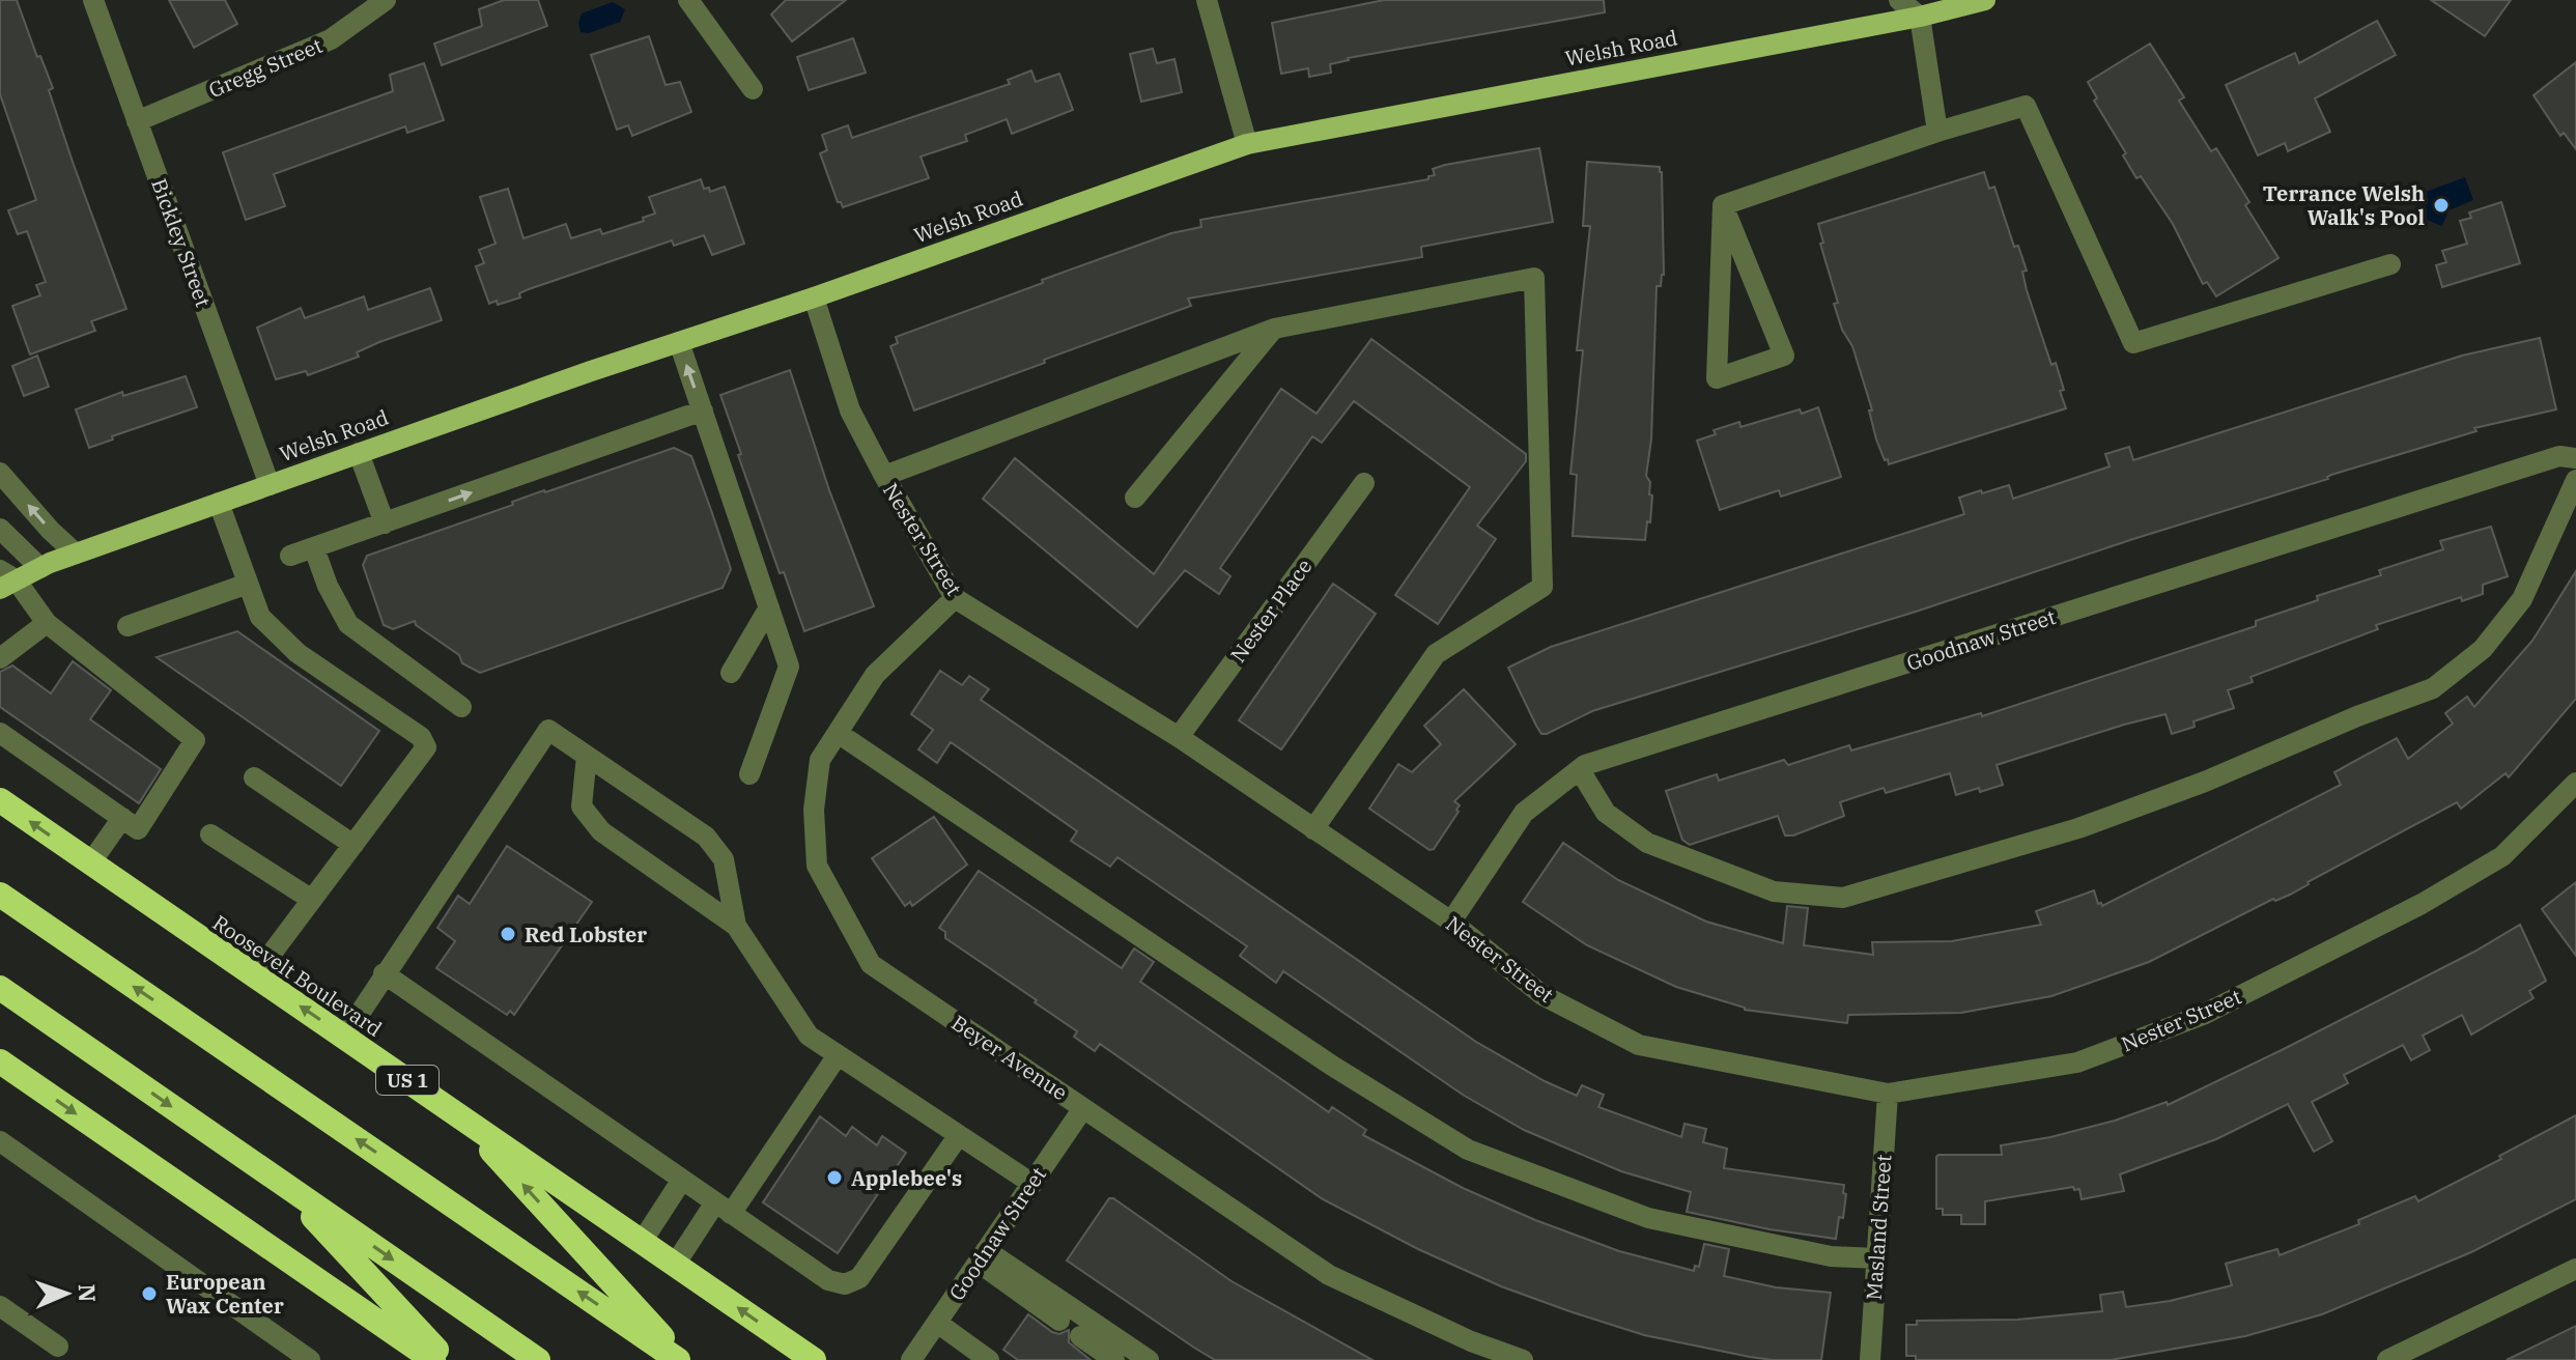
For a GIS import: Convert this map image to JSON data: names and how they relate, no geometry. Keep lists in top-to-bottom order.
{
  "streets": {
    "highway": ["Roosevelt Boulevard", "US 1"],
    "main road": ["Welsh Road"],
    "street": [
      "Gregg Street",
      "Bickley Street",
      "Nester Street",
      "Nester Place",
      "Goodnaw Street",
      "Beyer Avenue",
      "Masland Street"
    ]
  },
  "crossings": [
    ["Welsh Road", "Bickley Street"],
    ["Welsh Road", "Nester Street"],
    ["Gregg Street", "Bickley Street"],
    ["Nester Street", "Nester Place"],
    ["Nester Street", "Goodnaw Street"],
    ["Nester Street", "Beyer Avenue"],
    ["Nester Street", "Masland Street"],
    ["Goodnaw Street", "Beyer Avenue"]
  ],
  "places": [
    "Terrance Welsh Walk's Pool",
    "Red Lobster",
    "Applebee's",
    "European Wax Center"
  ],
  "north": "right"
}
